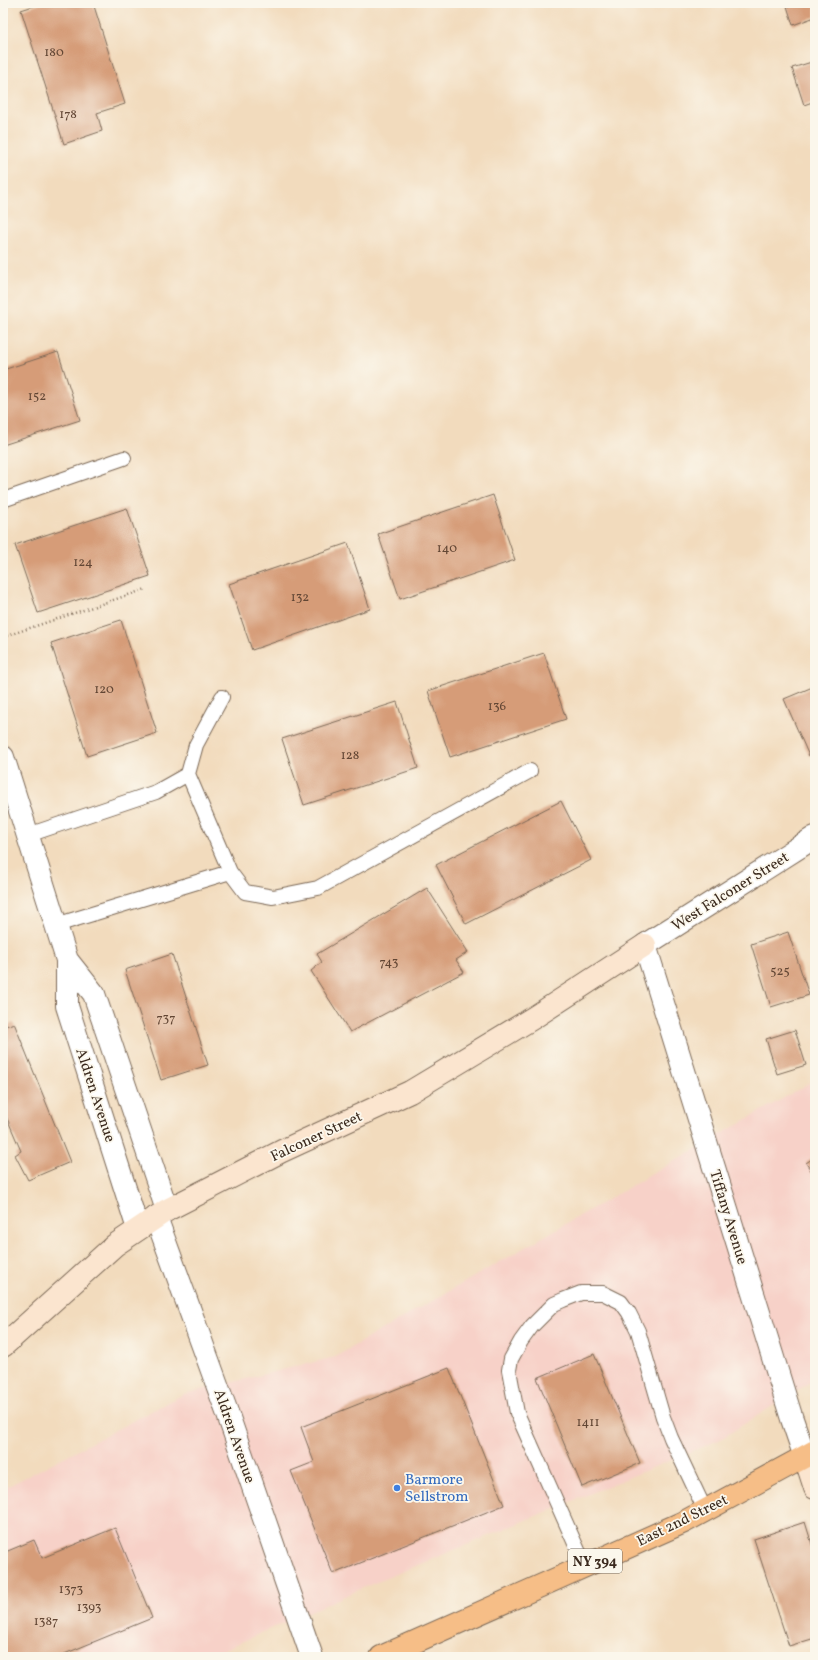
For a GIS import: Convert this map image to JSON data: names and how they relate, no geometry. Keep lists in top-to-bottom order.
{
  "streets": {
    "main road": ["East 2nd Street", "NY 394"],
    "street": [
      "West Falconer Street",
      "Aldren Avenue",
      "Falconer Street",
      "Tiffany Avenue"
    ]
  },
  "crossings": [
    ["West Falconer Street", "Falconer Street"],
    ["West Falconer Street", "Tiffany Avenue"],
    ["Aldren Avenue", "Falconer Street"],
    ["Falconer Street", "Tiffany Avenue"],
    ["Tiffany Avenue", "East 2nd Street"]
  ],
  "places": ["Barmore Sellstrom"],
  "house_numbers": [
    "180",
    "178",
    "152",
    "140",
    "124",
    "132",
    "120",
    "136",
    "128",
    "743",
    "525",
    "737",
    "1411",
    "1373",
    "1393",
    "1387"
  ]
}
